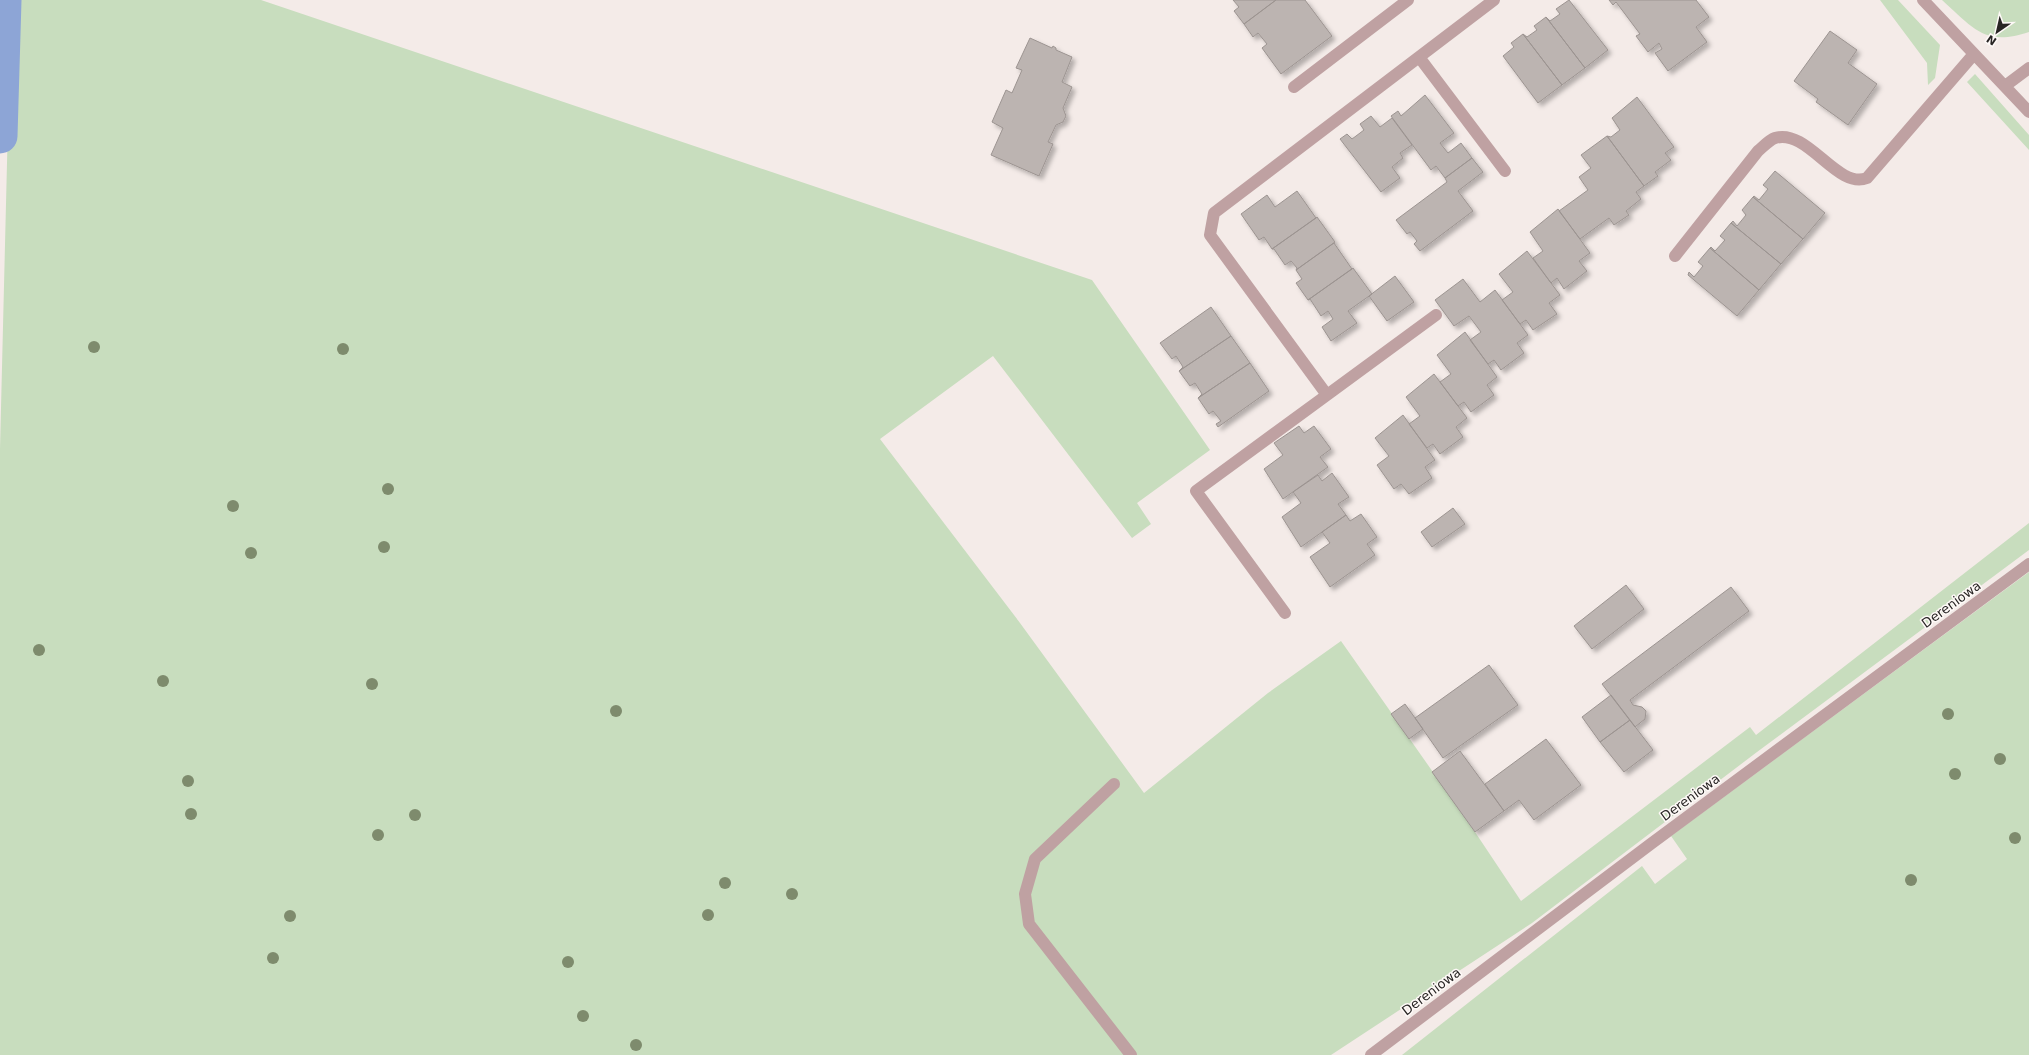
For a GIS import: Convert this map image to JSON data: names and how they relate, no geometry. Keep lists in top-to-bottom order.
{
  "streets": {
    "street": ["Dereniowa"]
  },
  "north": "bottom left"
}
